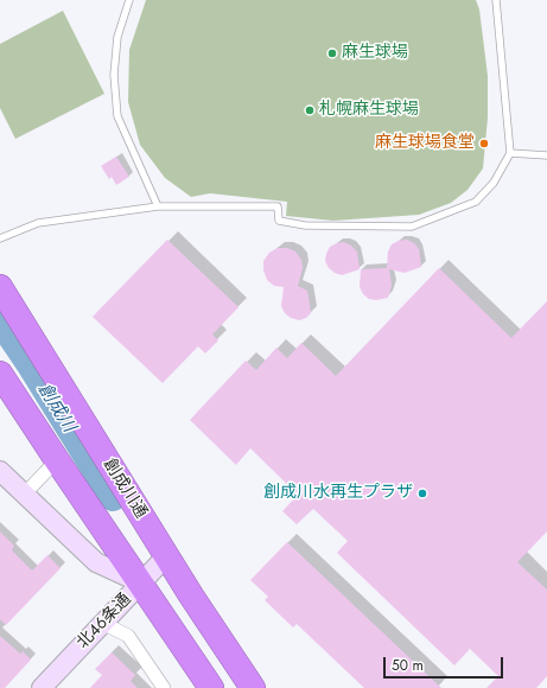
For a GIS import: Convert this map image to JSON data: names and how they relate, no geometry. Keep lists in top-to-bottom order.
{
  "streets": {
    "highway": ["創成川通"],
    "street": ["北46条通"]
  },
  "crossings": [
    ["創成川通", "北46条通"]
  ],
  "water": ["創成川"],
  "places": [
    "麻生球場",
    "札幌麻生球場",
    "麻生球場食堂",
    "創成川水再生プラザ"
  ],
  "scale_bar": "50 m"
}
